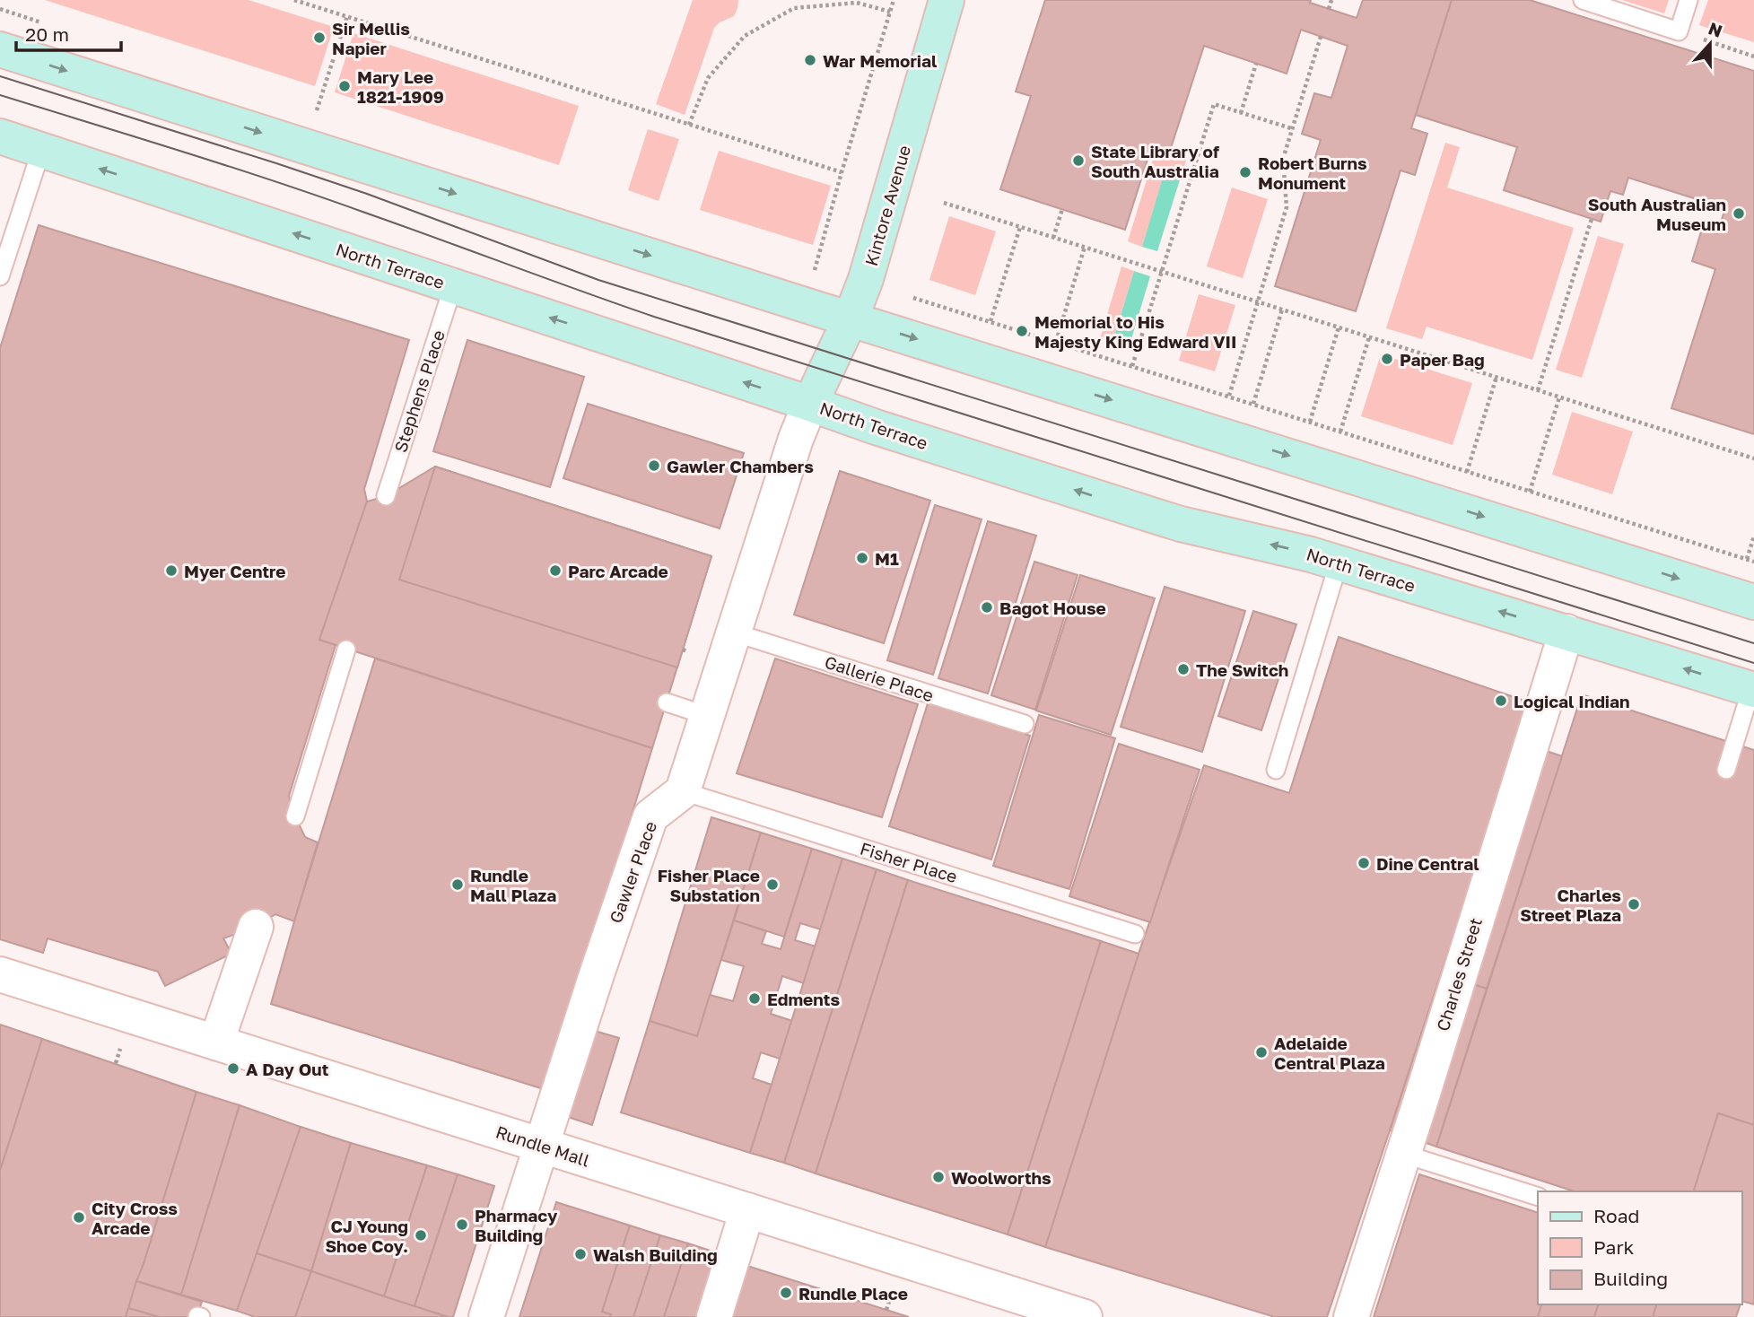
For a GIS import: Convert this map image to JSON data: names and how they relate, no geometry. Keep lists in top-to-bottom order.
{
  "streets": {
    "main road": ["Kintore Avenue", "North Terrace"],
    "street": ["Gawler Place", "Charles Street", "Rundle Mall"],
    "lane": ["Stephens Place", "Gallerie Place", "Fisher Place"]
  },
  "crossings": [
    ["Kintore Avenue", "North Terrace"],
    ["North Terrace", "Stephens Place"],
    ["North Terrace", "Charles Street"],
    ["Fisher Place", "Gawler Place"],
    ["Gawler Place", "Rundle Mall"]
  ],
  "places": [
    "Sir Mellis Napier",
    "War Memorial",
    "Mary Lee 1821-1909",
    "State Library of South Australia",
    "Robert Burns Monument",
    "South Australian Museum",
    "Memorial to His Majesty King Edward VII",
    "Paper Bag",
    "Gawler Chambers",
    "M1",
    "Myer Centre",
    "Parc Arcade",
    "Bagot House",
    "The Switch",
    "Logical Indian",
    "Dine Central",
    "Rundle Mall Plaza",
    "Fisher Place Substation",
    "Charles Street Plaza",
    "Edments",
    "Adelaide Central Plaza",
    "A Day Out",
    "Woolworths",
    "City Cross Arcade",
    "Pharmacy Building",
    "CJ Young Shoe Coy.",
    "Walsh Building",
    "Rundle Place"
  ],
  "legend": ["Road", "Park", "Building"],
  "scale_bar": "20 m",
  "north": "top"
}
